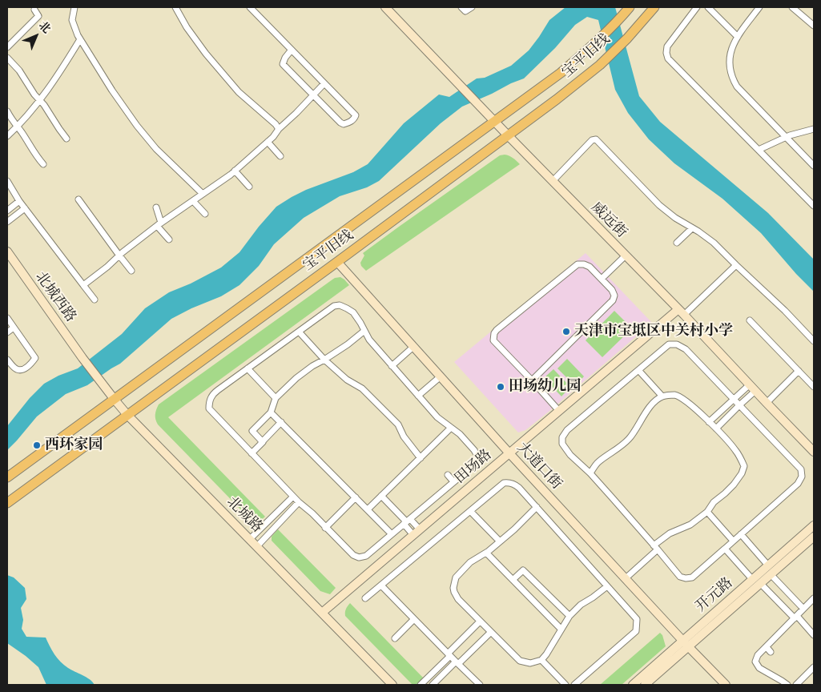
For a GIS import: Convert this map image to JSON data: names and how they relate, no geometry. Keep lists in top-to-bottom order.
{
  "streets": {
    "main road": ["宝平旧线"],
    "street": [
      "威远街",
      "北城西路",
      "大道口街",
      "田场路",
      "北城路",
      "开元路"
    ]
  },
  "crossings": [
    ["宝平旧线", "威远街"],
    ["宝平旧线", "大道口街"],
    ["宝平旧线", "北城路"],
    ["威远街", "田场路"],
    ["北城西路", "北城路"],
    ["大道口街", "田场路"],
    ["大道口街", "开元路"],
    ["田场路", "北城路"]
  ],
  "places": ["天津市宝坻区中关村小学", "田场幼儿园", "西环家园"],
  "north": "top right"
}
